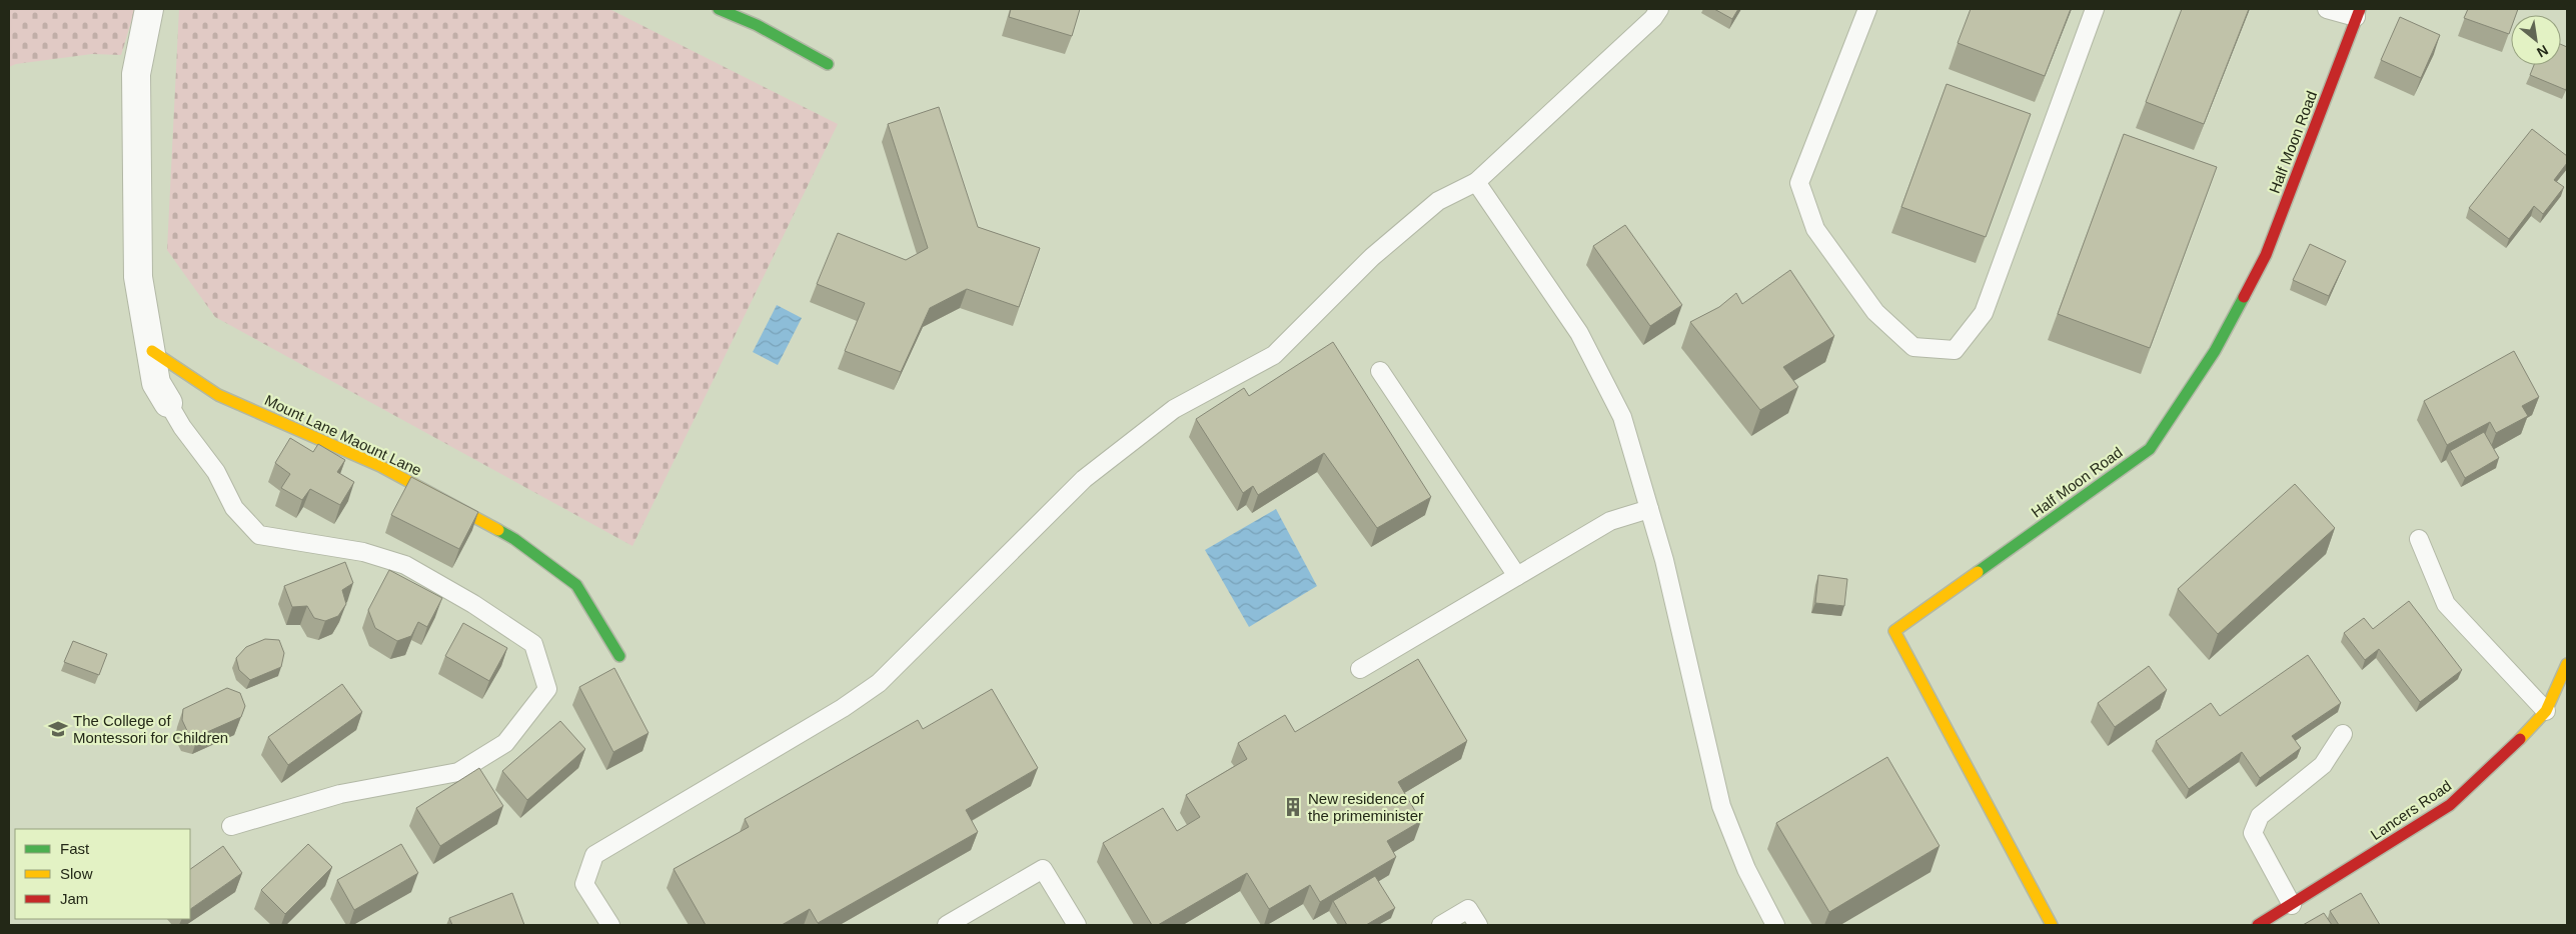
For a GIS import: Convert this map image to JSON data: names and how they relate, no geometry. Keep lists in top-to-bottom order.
{
  "streets": {
    "street": ["Half Moon Road", "Mount Lane Maount Lane", "Lancers Road"]
  },
  "places": {
    "school or university": ["The College of Montessori for Children"],
    "building": ["New residence of the primeminister"]
  },
  "legend": ["Fast", "Slow", "Jam"],
  "north": "bottom right"
}
